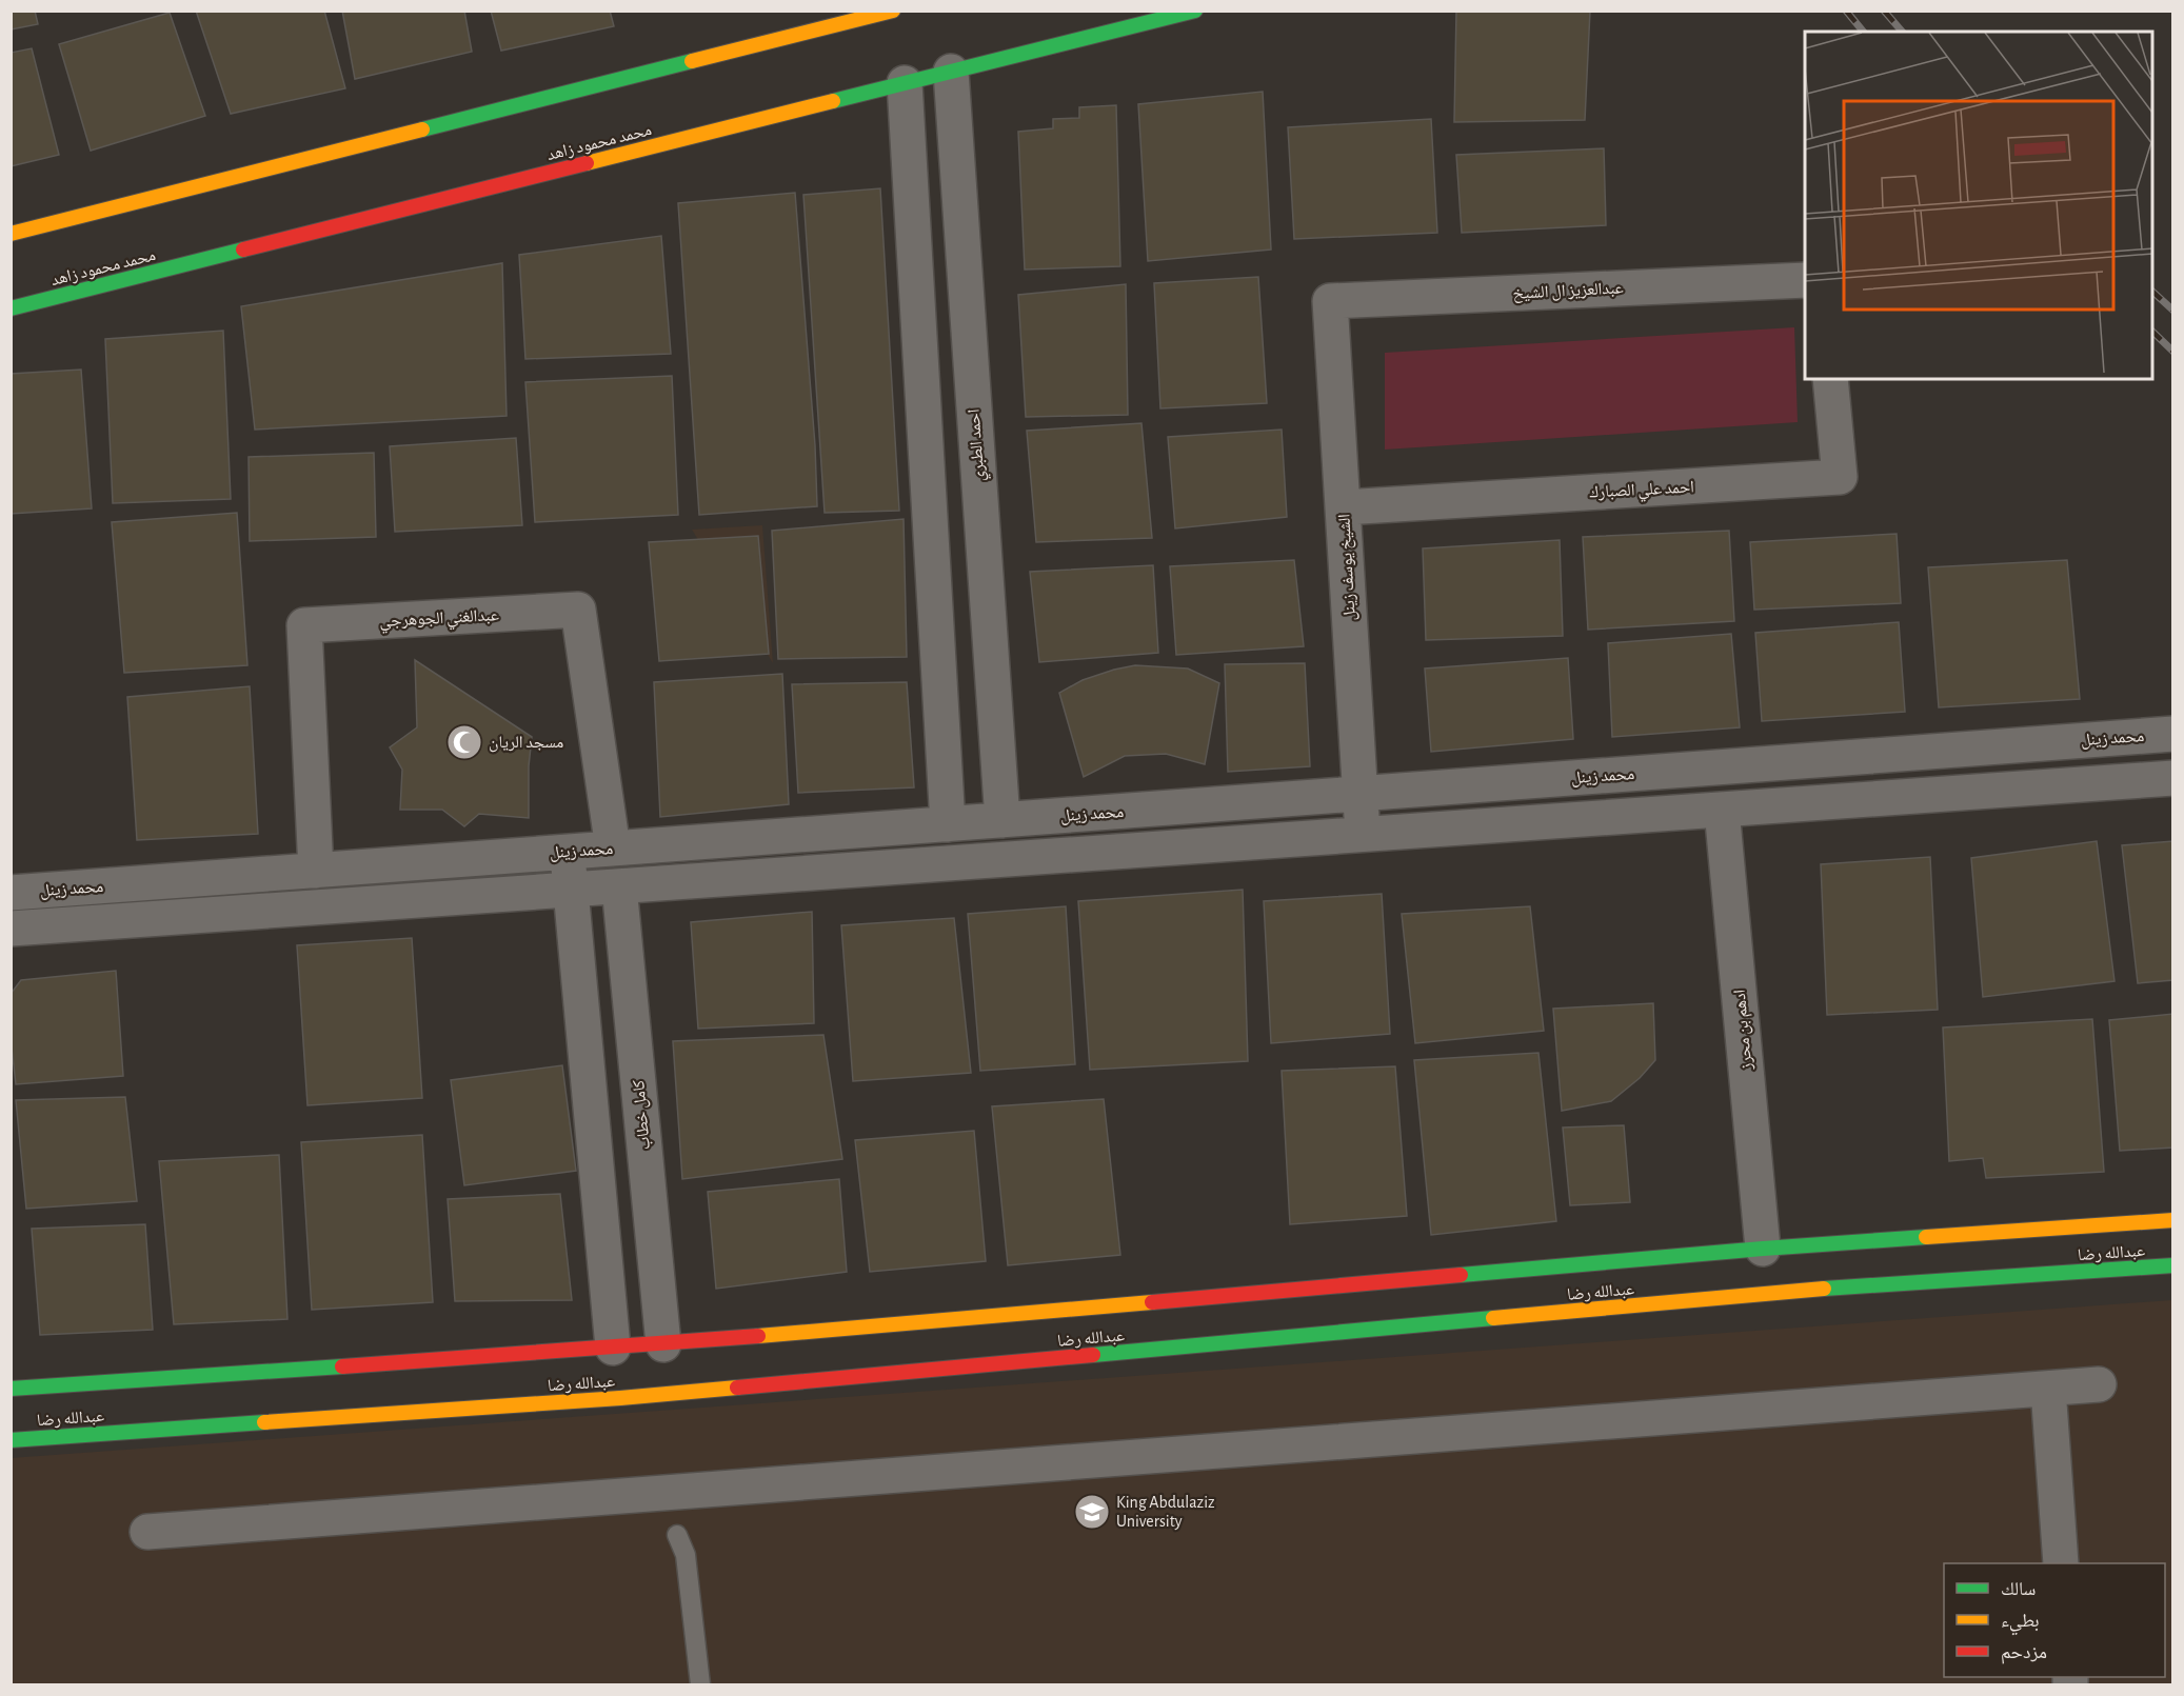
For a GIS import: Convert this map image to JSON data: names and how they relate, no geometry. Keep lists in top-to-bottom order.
{
  "streets": {
    "street": [
      "محمد محمود زاهد",
      "عبدالعزيز ال الشيخ",
      "احمد الطبري",
      "احمد علي الصبارك",
      "الشيخ يوسف زينل",
      "عبدالغني الجوهرجي",
      "محمد زينل",
      "ادهم بن محرز",
      "كامل خطاب",
      "عبدالله رضا"
    ]
  },
  "crossings": [
    ["محمد محمود زاهد", "احمد الطبري"],
    ["عبدالعزيز ال الشيخ", "الشيخ يوسف زينل"],
    ["احمد الطبري", "محمد زينل"],
    ["احمد علي الصبارك", "الشيخ يوسف زينل"],
    ["الشيخ يوسف زينل", "محمد زينل"],
    ["عبدالغني الجوهرجي", "محمد زينل"],
    ["محمد زينل", "ادهم بن محرز"],
    ["محمد زينل", "كامل خطاب"],
    ["ادهم بن محرز", "عبدالله رضا"],
    ["كامل خطاب", "عبدالله رضا"]
  ],
  "places": {
    "mosque": ["مسجد الريان"],
    "school or university": ["King Abdulaziz University"]
  },
  "legend": ["سالك", "بطيء", "مزدحم"]
}
